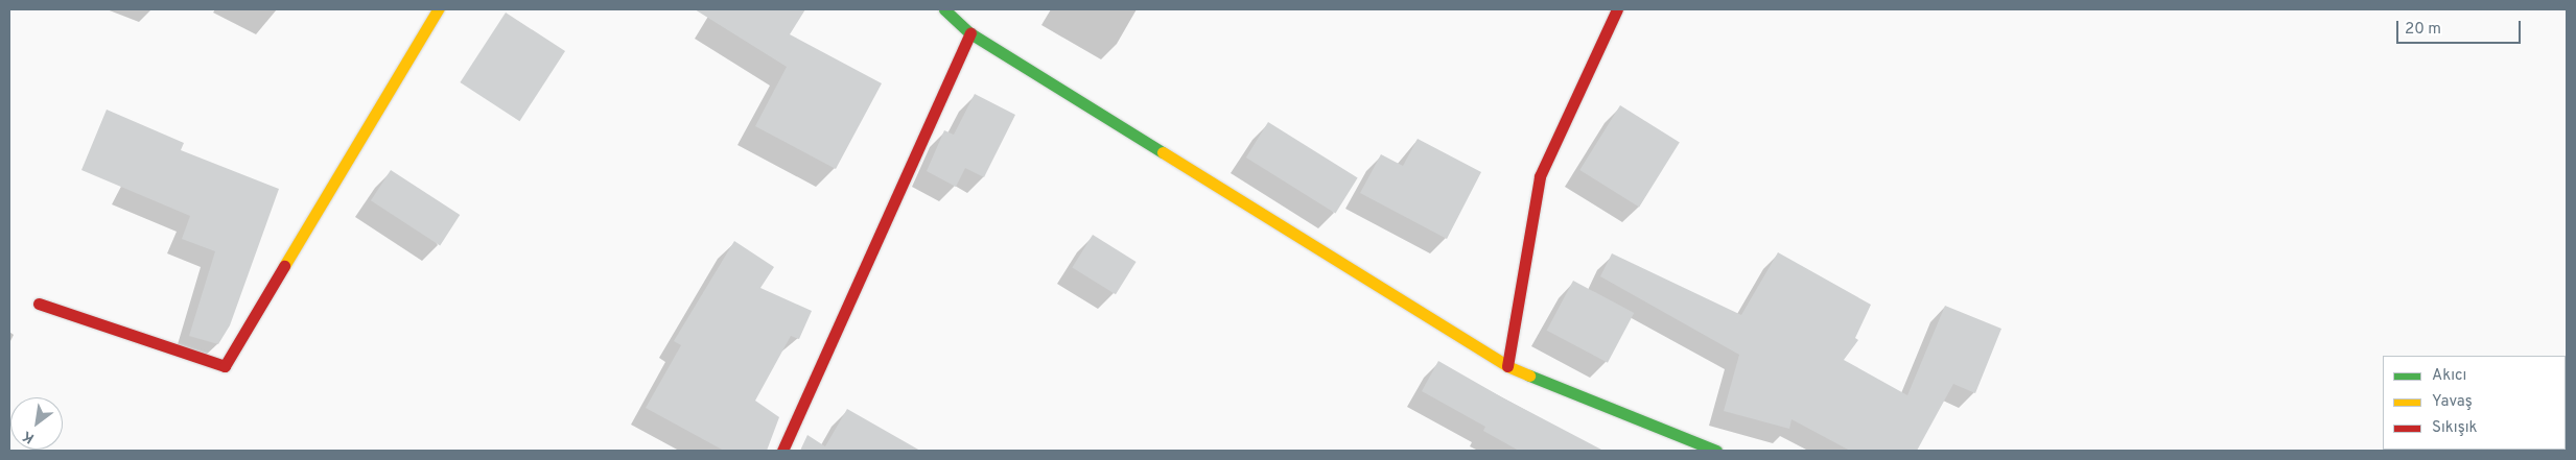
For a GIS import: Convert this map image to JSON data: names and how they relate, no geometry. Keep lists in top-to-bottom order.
{
  "legend": ["Akıcı", "Yavaş", "Sıkışık"],
  "scale_bar": "20 m",
  "north": "bottom left"
}
